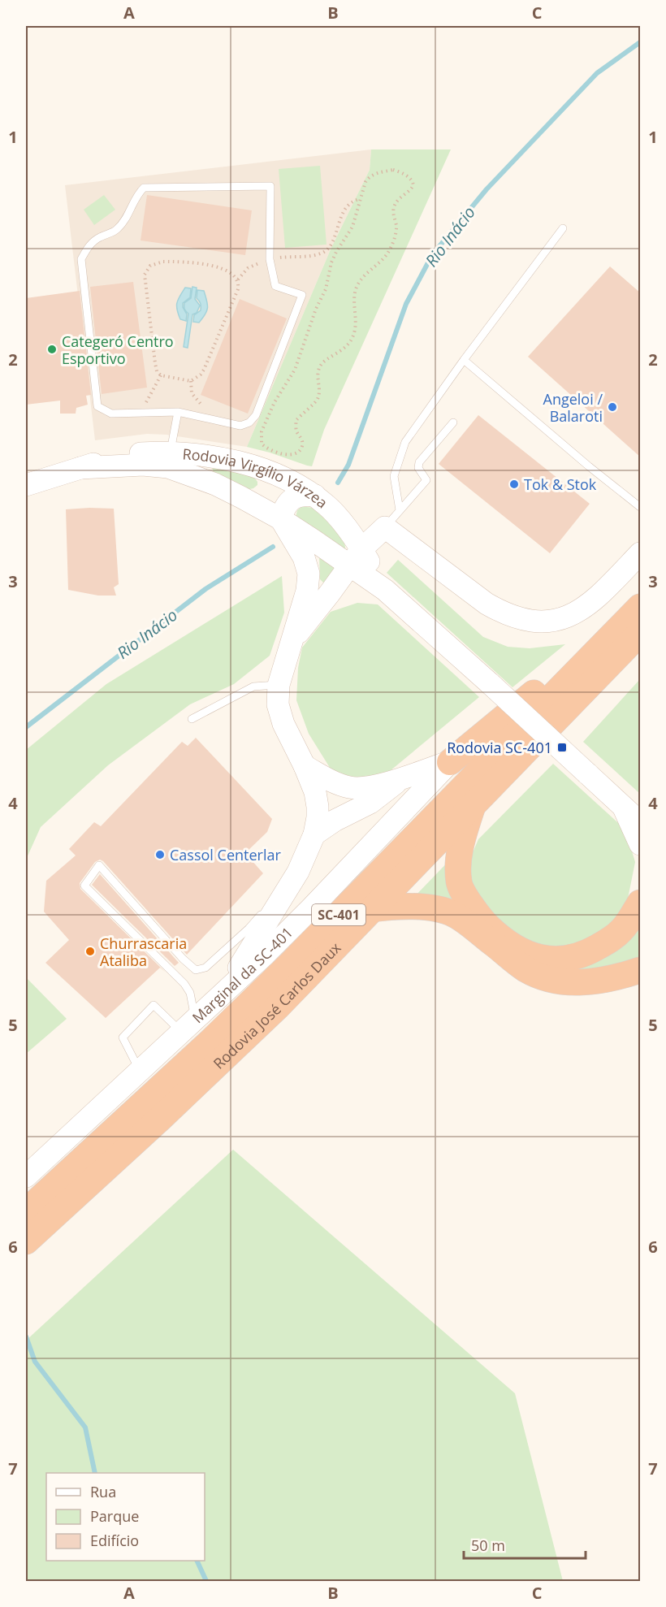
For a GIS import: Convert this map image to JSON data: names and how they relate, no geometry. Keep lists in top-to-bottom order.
{
  "streets": {
    "highway": ["SC-401", "Rodovia José Carlos Daux"],
    "main road": ["Rodovia Virgílio Várzea", "Marginal da SC-401"]
  },
  "water": ["Rio Inácio"],
  "places": {
    "other": [
      "Categeró Centro Esportivo",
      "Angeloi / Balaroti",
      "Tok & Stok",
      "Cassol Centerlar",
      "Churrascaria Ataliba"
    ],
    "transit": ["Rodovia SC-401"]
  },
  "legend": ["Rua", "Parque", "Edifício"],
  "scale_bar": "50 m",
  "grid": {
    "columns": ["A", "B", "C"],
    "rows": [
      "1",
      "2",
      "3",
      "4",
      "5",
      "6",
      "7"
    ]
  }
}
